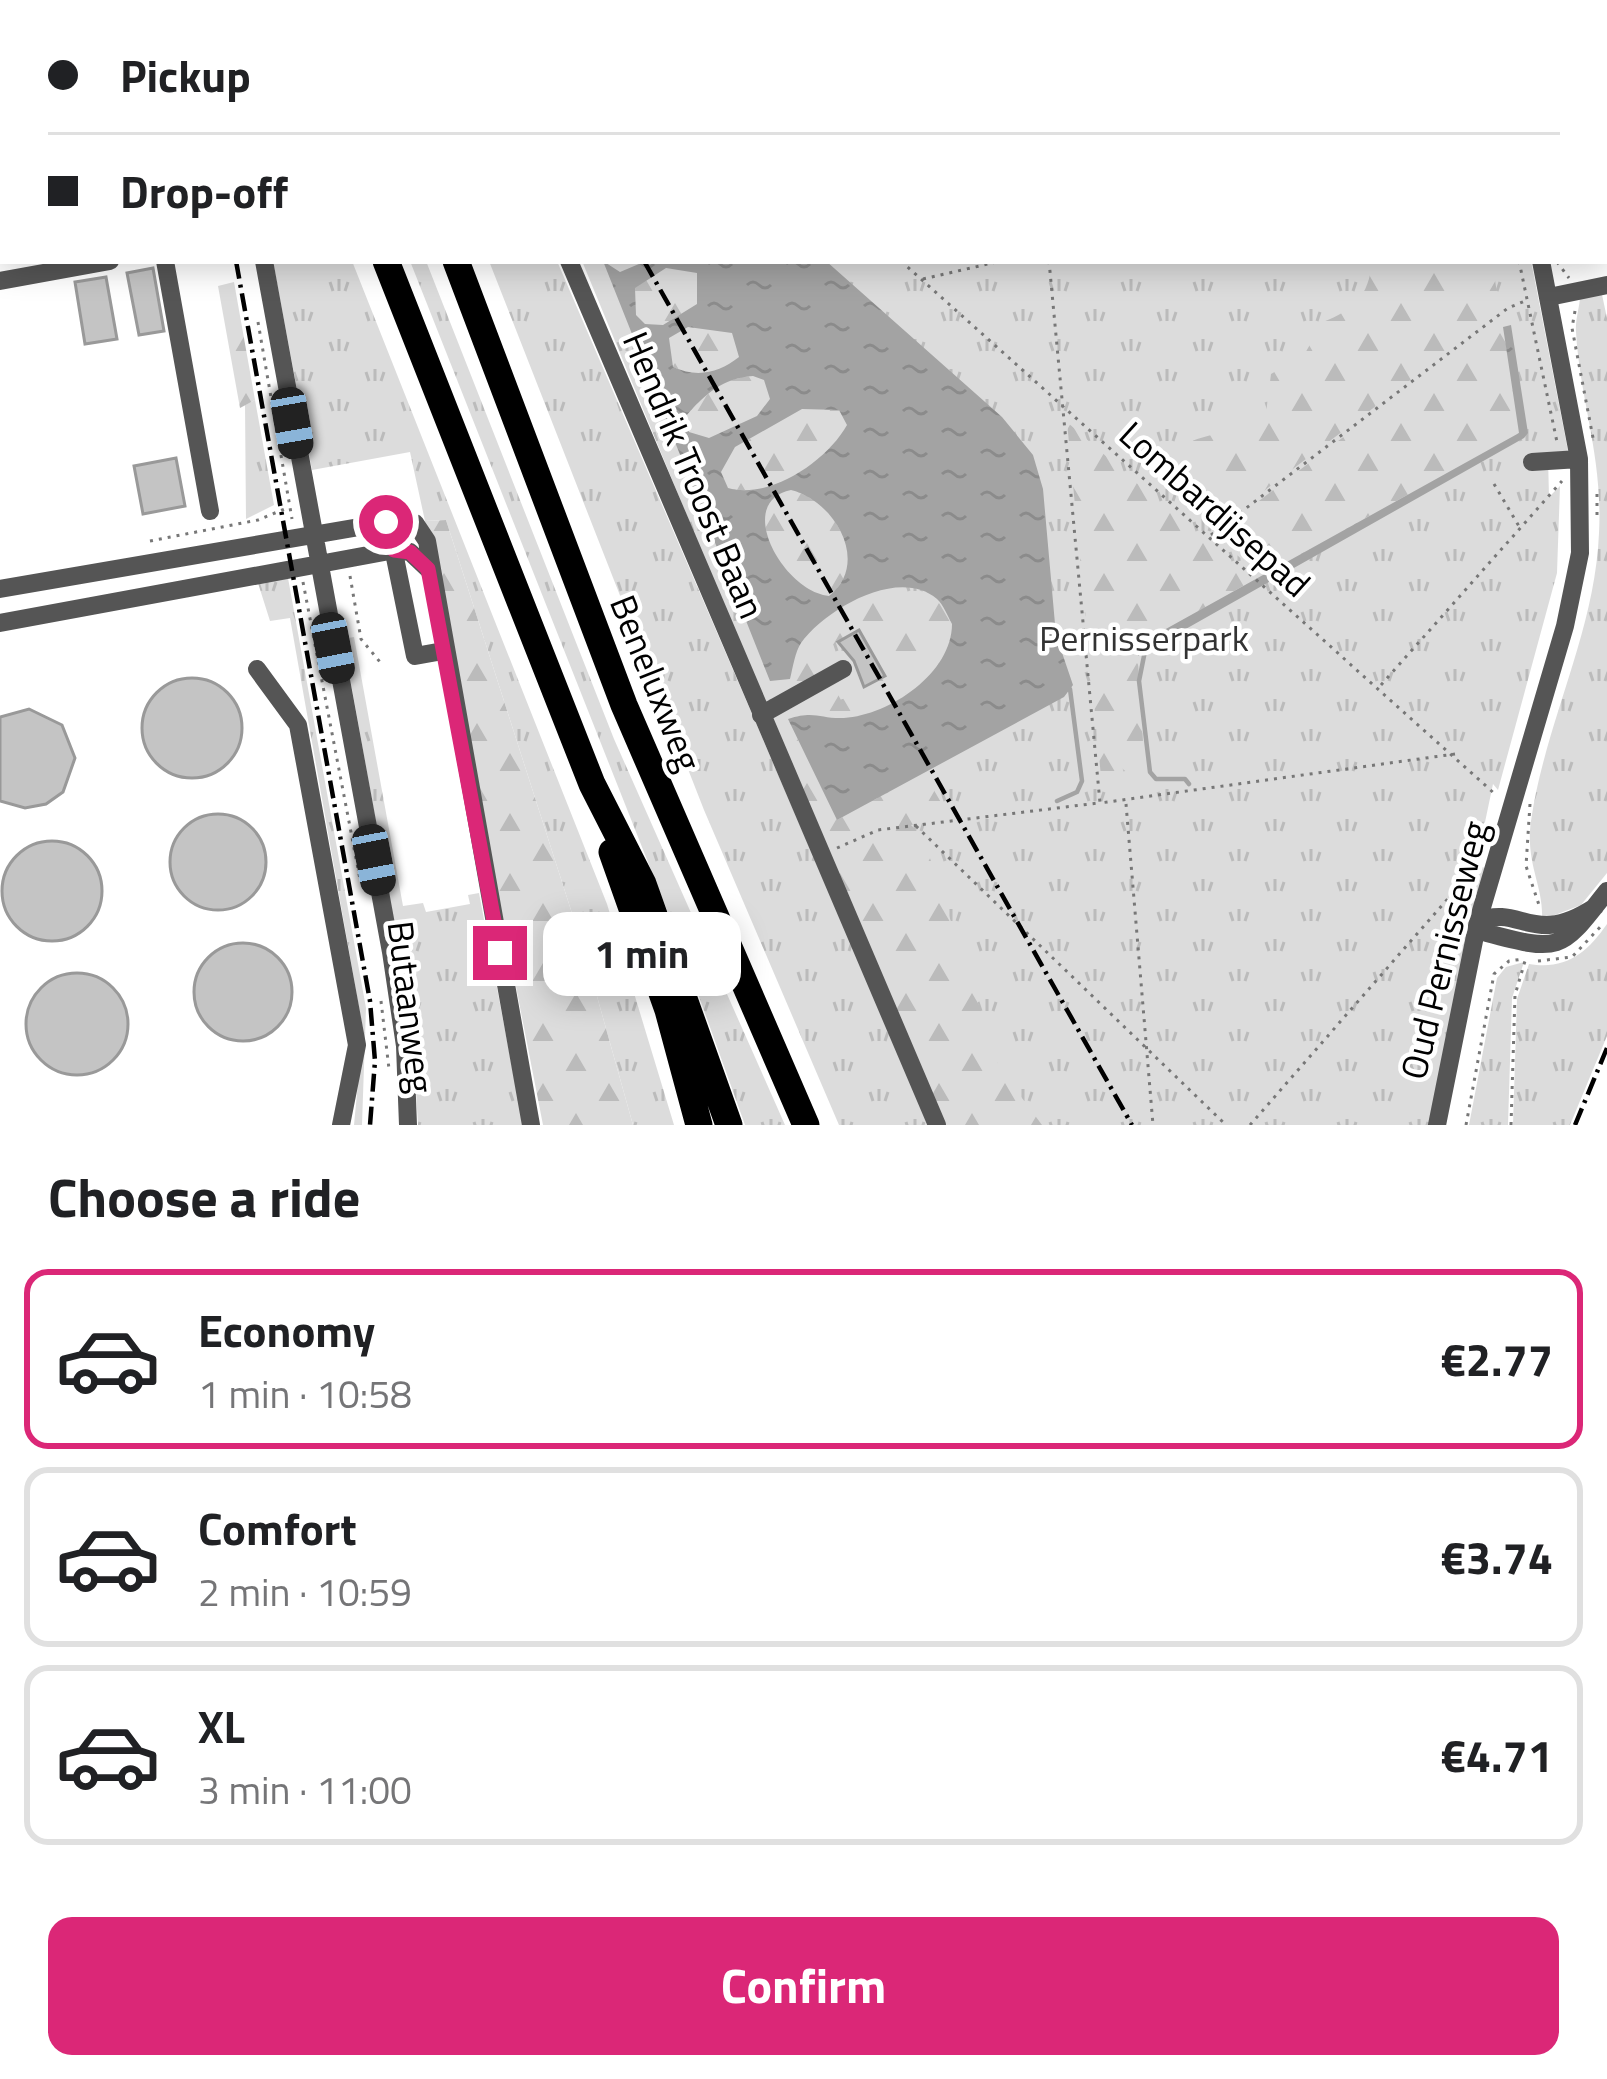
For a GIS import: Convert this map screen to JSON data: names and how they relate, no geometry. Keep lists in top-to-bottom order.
{
  "streets": {
    "highway": ["Beneluxweg"],
    "street": ["Hendrik Troost Baan", "Oud Pernisseweg", "Butaanweg"],
    "path": ["Lombardijsepad"]
  },
  "crossings": [
    ["Lombardijsepad", "Oud Pernisseweg"]
  ],
  "parks": ["Pernisserpark"],
  "page": {
    "banner": ["Pickup", "Drop-off"],
    "bubble": "1 min",
    "heading": "Choose a ride",
    "list": [
      {
        "name": "Economy",
        "note": "1 min · 10:58",
        "value": "€2.77"
      },
      {
        "name": "Comfort",
        "note": "2 min · 10:59",
        "value": "€3.74"
      },
      {
        "name": "XL",
        "note": "3 min · 11:00",
        "value": "€4.71"
      }
    ],
    "buttons": "Confirm"
  }
}
